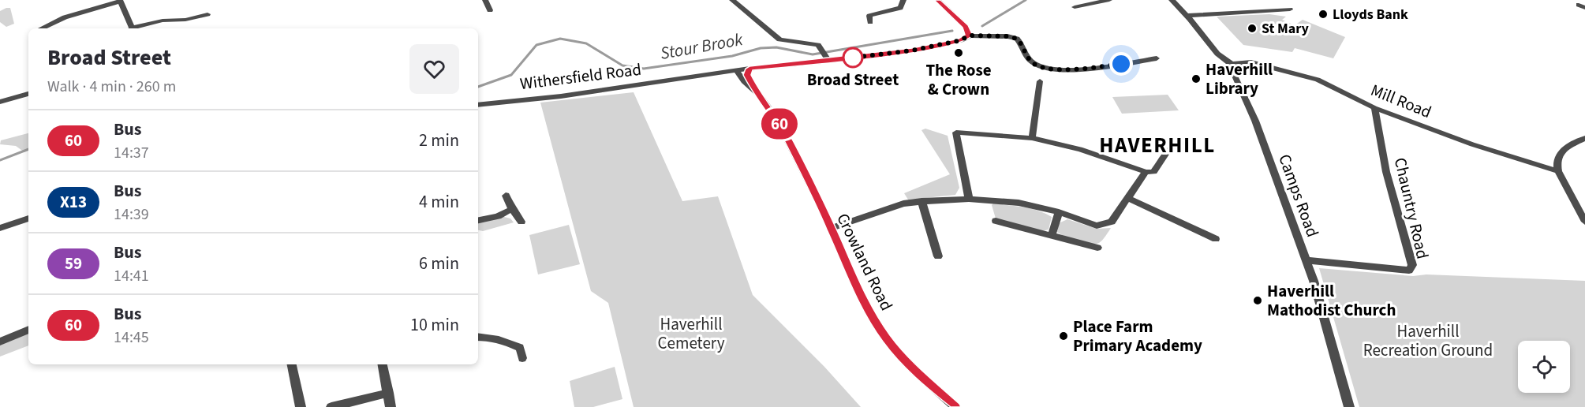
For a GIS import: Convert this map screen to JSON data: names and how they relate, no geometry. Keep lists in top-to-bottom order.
{
  "streets": {
    "street": [
      "Withersfield Road",
      "Mill Road",
      "Camps Road",
      "Chauntry Road",
      "Crowland Road"
    ]
  },
  "crossings": [
    ["Withersfield Road", "Crowland Road"],
    ["Mill Road", "Camps Road"],
    ["Mill Road", "Chauntry Road"],
    ["Camps Road", "Chauntry Road"]
  ],
  "districts": ["HAVERHILL"],
  "water": ["Stour Brook"],
  "parks": ["Haverhill Cemetery", "Haverhill Recreation Ground"],
  "places": [
    "Lloyds Bank",
    "St Mary",
    "The Rose & Crown",
    "Broad Street",
    "Haverhill Library",
    "Haverhill Mathodist Church",
    "Place Farm Primary Academy"
  ],
  "lines": ["bus line 60"],
  "page": {
    "on_map": "60",
    "heading": ["Broad Street", "Walk · 4 min · 260 m"],
    "list": [
      {
        "mark": "60",
        "name": "Bus",
        "note": "14:37",
        "value": "2 min"
      },
      {
        "mark": "X13",
        "name": "Bus",
        "note": "14:39",
        "value": "4 min"
      },
      {
        "mark": "59",
        "name": "Bus",
        "note": "14:41",
        "value": "6 min"
      },
      {
        "mark": "60",
        "name": "Bus",
        "note": "14:45",
        "value": "10 min"
      }
    ]
  }
}
